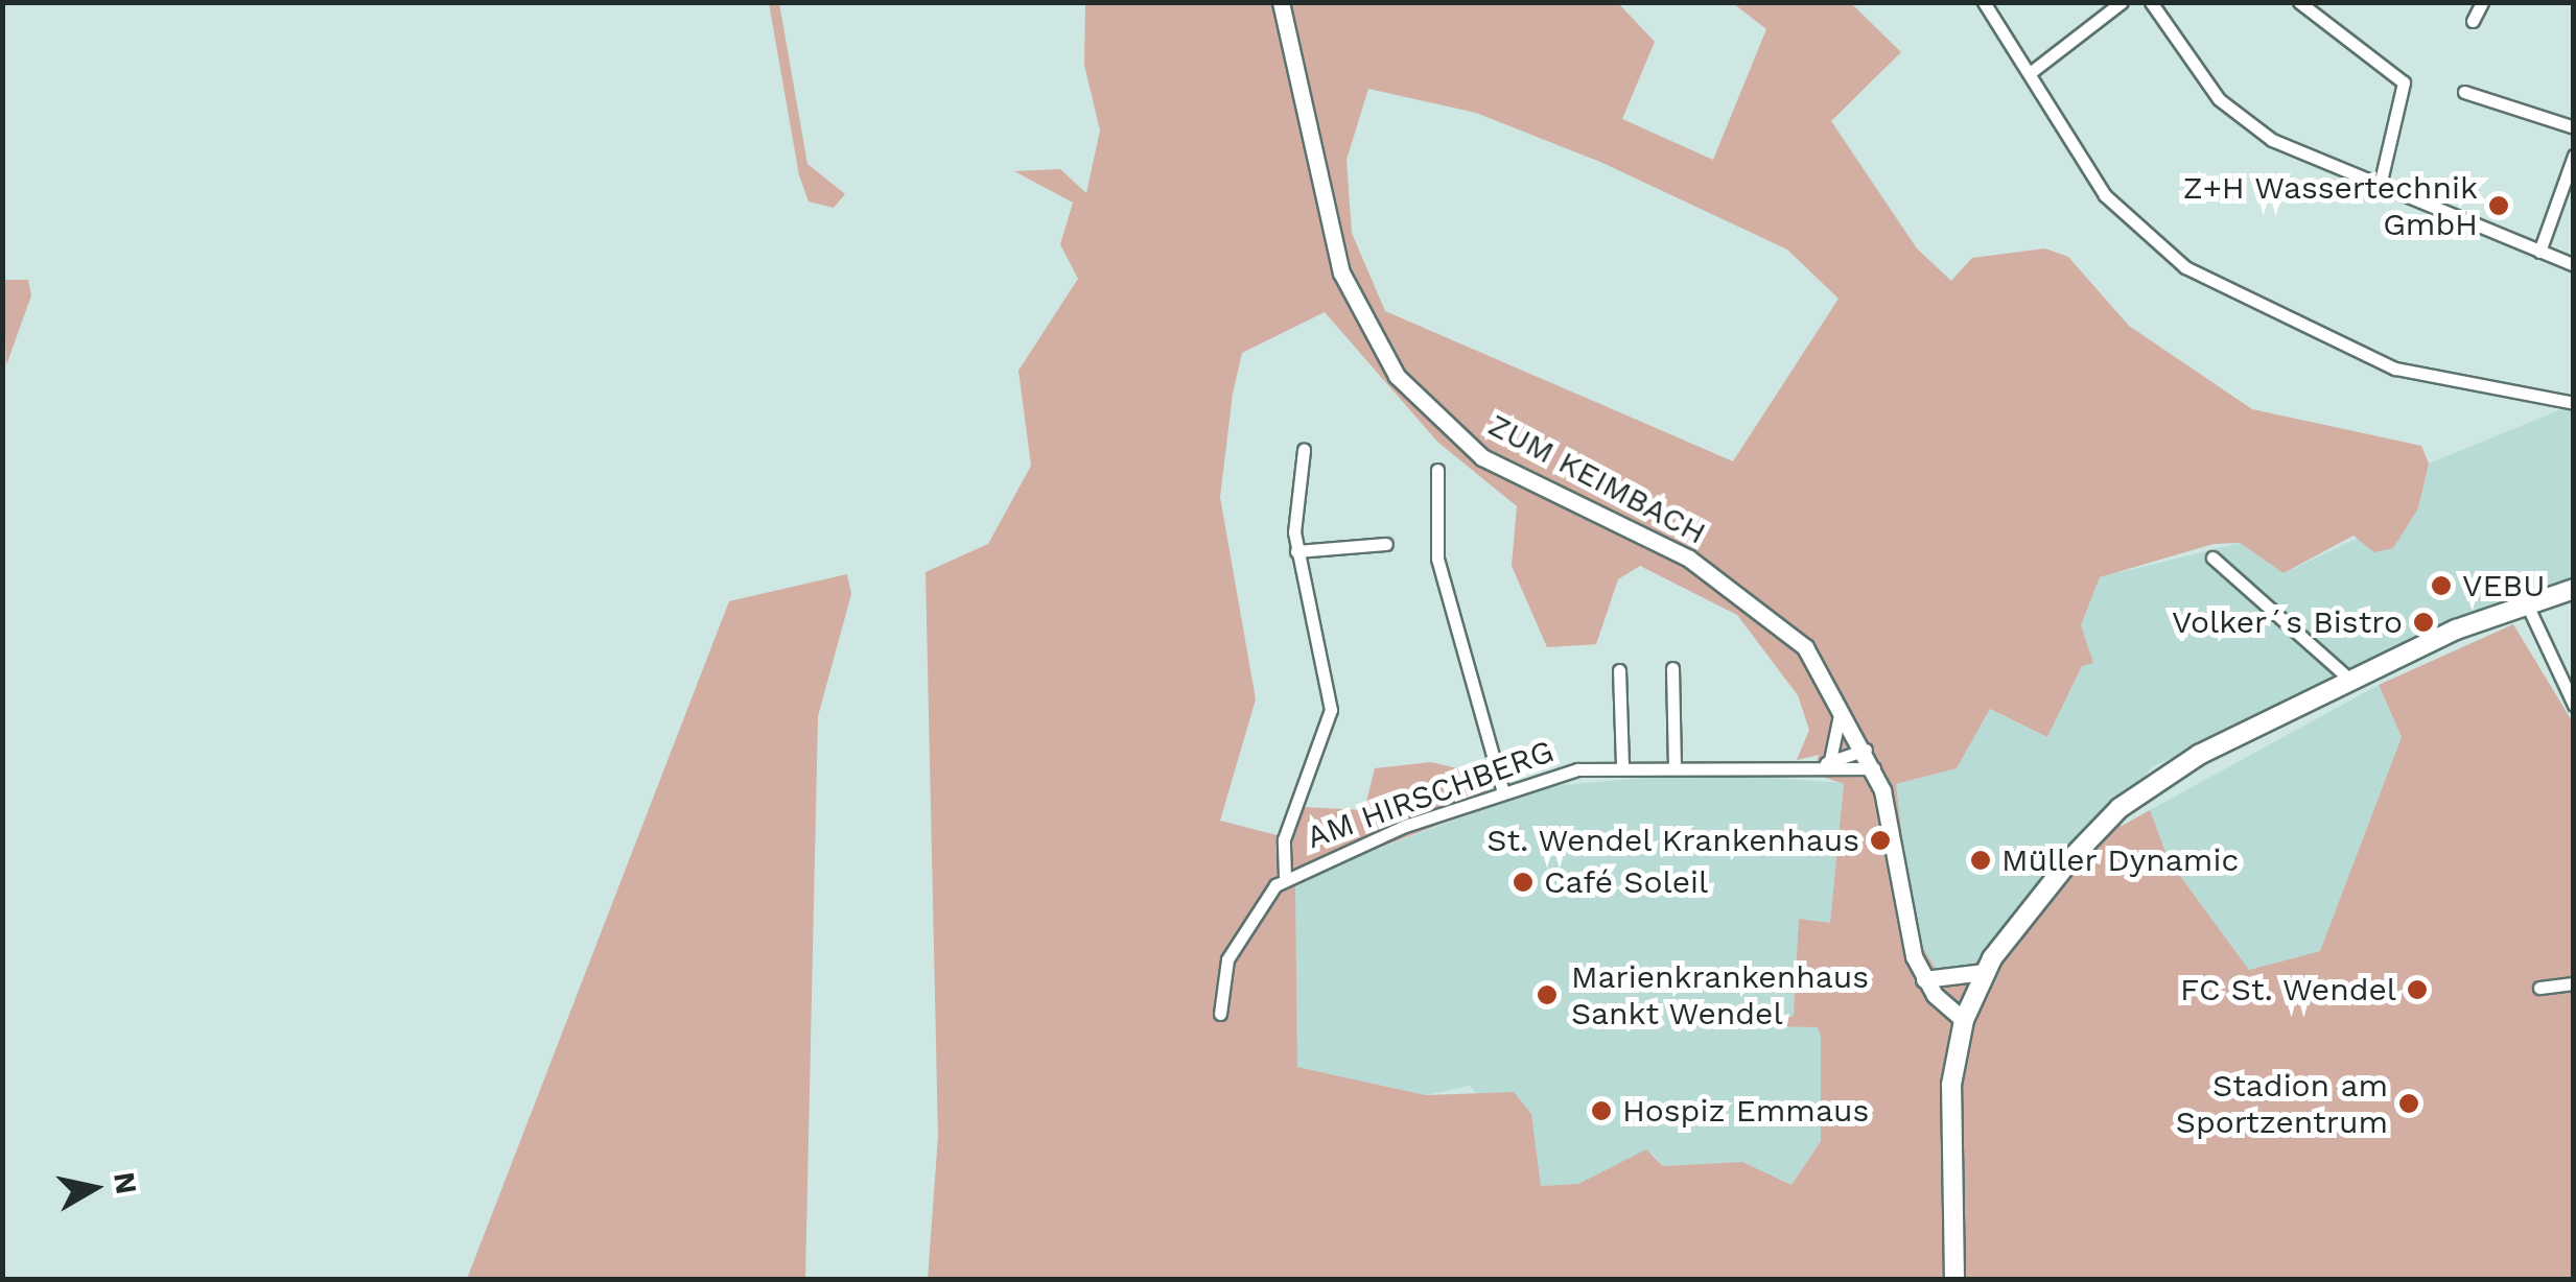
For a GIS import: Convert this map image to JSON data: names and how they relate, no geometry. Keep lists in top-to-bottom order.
{
  "streets": {
    "street": ["ZUM KEIMBACH", "AM HIRSCHBERG"]
  },
  "crossings": [
    ["ZUM KEIMBACH", "AM HIRSCHBERG"]
  ],
  "places": [
    "Z+H Wassertechnik GmbH",
    "VEBU",
    "Volker´s Bistro",
    "St. Wendel Krankenhaus",
    "Müller Dynamic",
    "Café Soleil",
    "FC St. Wendel",
    "Marienkrankenhaus Sankt Wendel",
    "Stadion am Sportzentrum",
    "Hospiz Emmaus"
  ],
  "north": "right"
}
